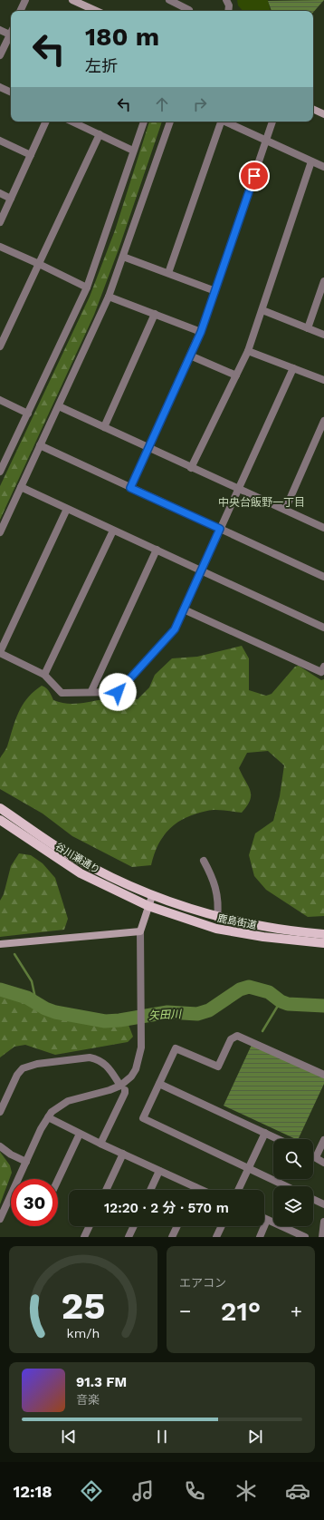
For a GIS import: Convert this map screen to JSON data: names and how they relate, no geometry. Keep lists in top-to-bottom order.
{
  "streets": {
    "main road": ["谷川瀬通り", "鹿島街道"]
  },
  "crossings": [
    ["谷川瀬通り", "鹿島街道"]
  ],
  "districts": ["中央台飯野一丁目"],
  "water": ["矢田川"],
  "page": {
    "turn": ["180 m", "左折"],
    "limit": "30",
    "trip": "12:20 · 2 分 · 570 m",
    "tile": "エアコン",
    "heat": ["−", "21°", "+"],
    "song": ["91.3 FM", "音楽"],
    "tabs": "12:18",
    "gauge": ["25", "km/h"]
  }
}
